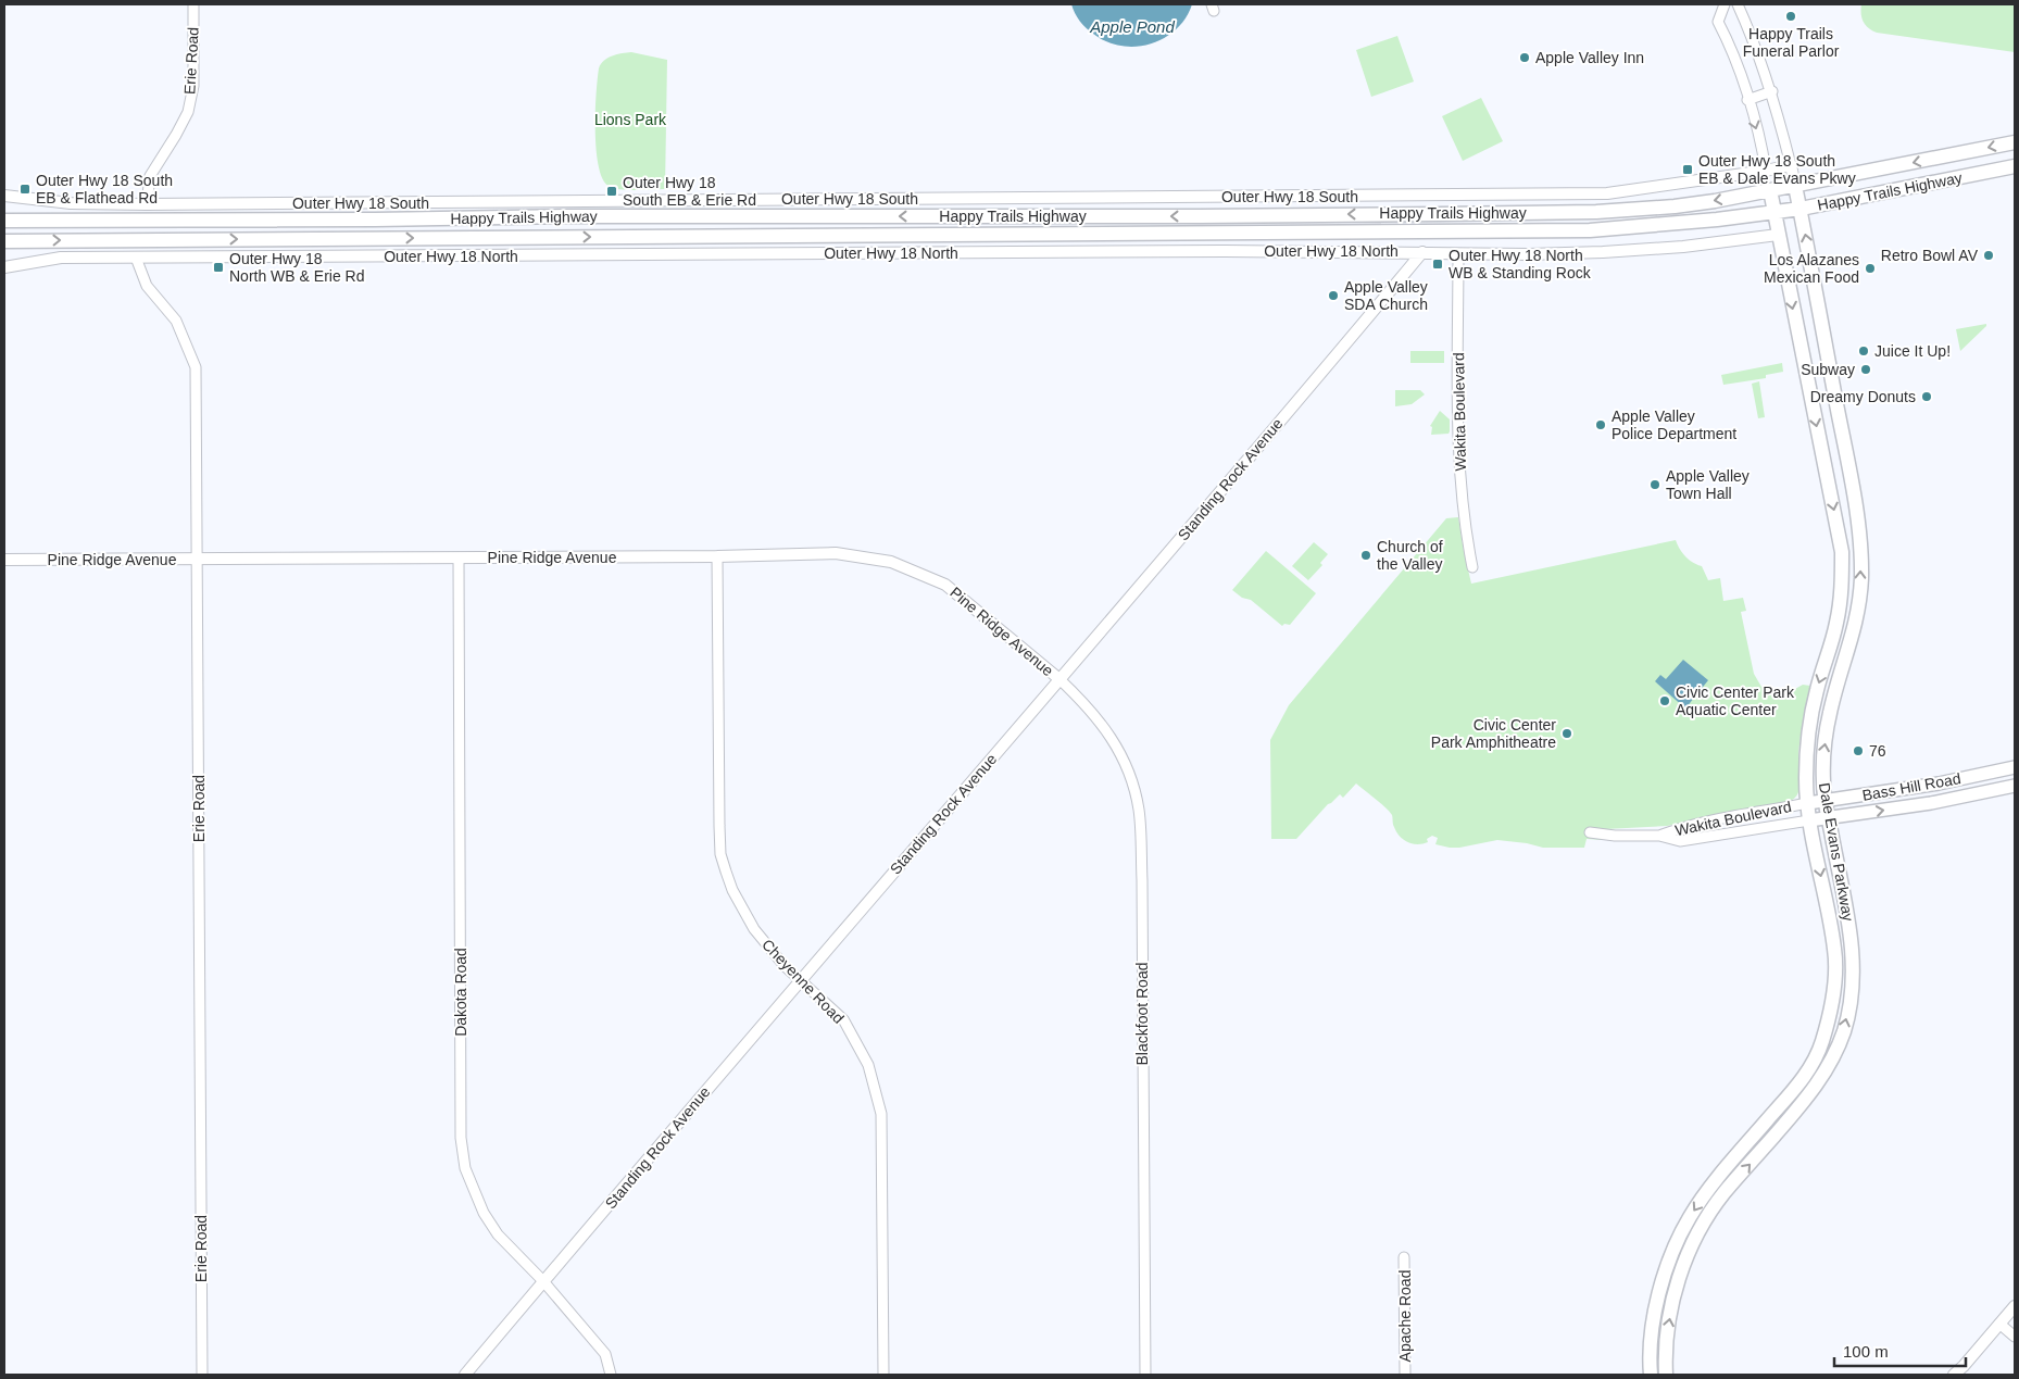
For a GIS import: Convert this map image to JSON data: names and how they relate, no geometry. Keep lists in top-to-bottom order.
{
  "streets": {
    "main road": ["Happy Trails Highway", "Bass Hill Road", "Dale Evans Parkway"],
    "street": [
      "Erie Road",
      "Outer Hwy 18 South",
      "Outer Hwy 18 North",
      "Wakita Boulevard",
      "Standing Rock Avenue",
      "Pine Ridge Avenue",
      "Cheyenne Road",
      "Dakota Road",
      "Blackfoot Road",
      "Apache Road"
    ]
  },
  "crossings": [
    ["Erie Road", "Outer Hwy 18 South"],
    ["Erie Road", "Outer Hwy 18 North"],
    ["Erie Road", "Pine Ridge Avenue"],
    ["Happy Trails Highway", "Dale Evans Parkway"],
    ["Outer Hwy 18 North", "Wakita Boulevard"],
    ["Outer Hwy 18 North", "Standing Rock Avenue"],
    ["Outer Hwy 18 North", "Dale Evans Parkway"],
    ["Wakita Boulevard", "Bass Hill Road"],
    ["Wakita Boulevard", "Dale Evans Parkway"],
    ["Standing Rock Avenue", "Pine Ridge Avenue"],
    ["Standing Rock Avenue", "Cheyenne Road"],
    ["Standing Rock Avenue", "Dakota Road"],
    ["Standing Rock Avenue", "Blackfoot Road"],
    ["Pine Ridge Avenue", "Cheyenne Road"],
    ["Pine Ridge Avenue", "Dakota Road"],
    ["Pine Ridge Avenue", "Blackfoot Road"],
    ["Bass Hill Road", "Dale Evans Parkway"]
  ],
  "water": ["Apple Pond"],
  "parks": ["Lions Park"],
  "places": {
    "other": [
      "Happy Trails Funeral Parlor",
      "Apple Valley Inn",
      "Retro Bowl AV",
      "Los Alazanes Mexican Food",
      "Apple Valley SDA Church",
      "Juice It Up!",
      "Subway",
      "Dreamy Donuts",
      "Apple Valley Police Department",
      "Apple Valley Town Hall",
      "Church of the Valley",
      "Civic Center Park Aquatic Center",
      "Civic Center Park Amphitheatre",
      "76"
    ],
    "transit": [
      "Outer Hwy 18 South EB & Dale Evans Pkwy",
      "Outer Hwy 18 South EB & Flathead Rd",
      "Outer Hwy 18 South EB & Erie Rd",
      "Outer Hwy 18 North WB & Standing Rock",
      "Outer Hwy 18 North WB & Erie Rd"
    ]
  },
  "scale_bar": "100 m"
}
